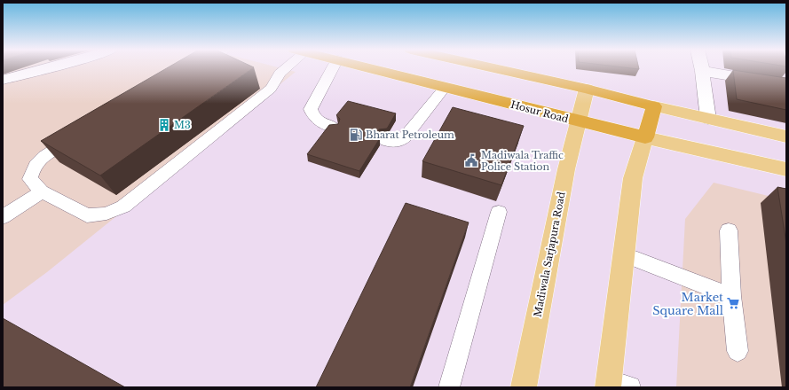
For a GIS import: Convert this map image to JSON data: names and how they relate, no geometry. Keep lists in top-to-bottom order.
{
  "streets": {
    "highway": ["Hosur Road"],
    "main road": ["Madiwala Sarjapura Road"]
  },
  "crossings": [
    ["Hosur Road", "Madiwala Sarjapura Road"]
  ],
  "places": {
    "building": ["M3"],
    "fuel station": ["Bharat Petroleum"],
    "public building": ["Madiwala Traffic Police Station"],
    "supermarket": ["Market Square Mall"]
  }
}
